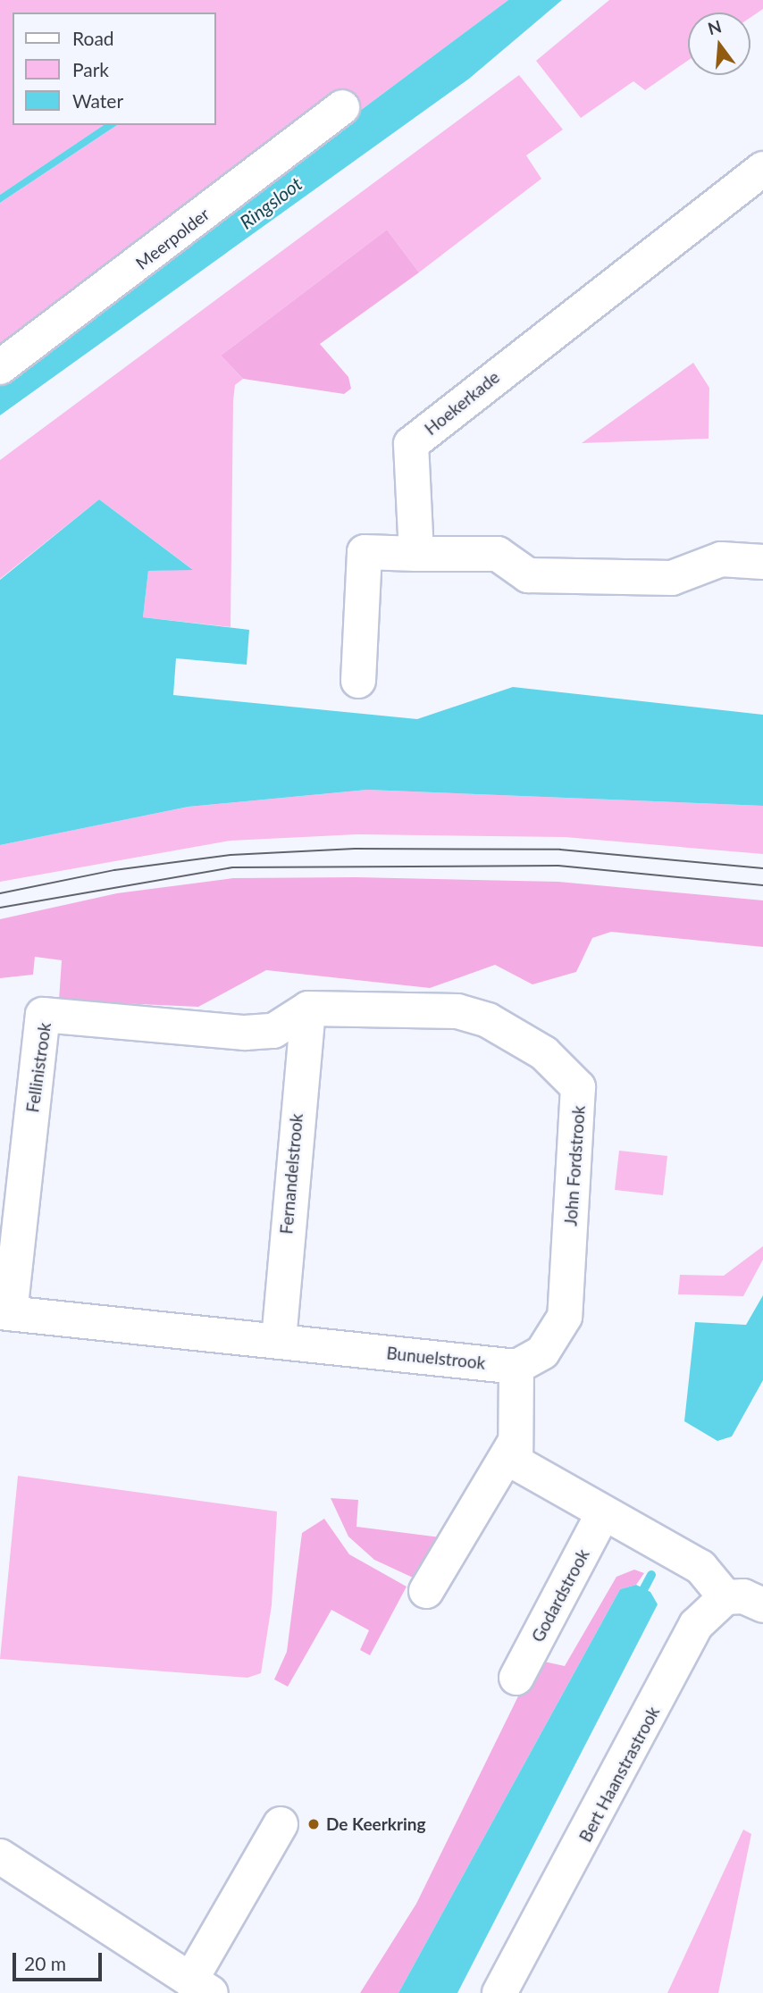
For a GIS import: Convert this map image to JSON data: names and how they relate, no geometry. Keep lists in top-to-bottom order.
{
  "streets": {
    "street": [
      "Meerpolder",
      "Hoekerkade",
      "Fellinistrook",
      "John Fordstrook",
      "Fernandelstrook",
      "Bunuelstrook",
      "Godardstrook",
      "Bert Haanstrastrook"
    ]
  },
  "crossings": [
    ["Fellinistrook", "John Fordstrook"],
    ["Fellinistrook", "Fernandelstrook"],
    ["Fellinistrook", "Bunuelstrook"],
    ["John Fordstrook", "Fernandelstrook"],
    ["John Fordstrook", "Bunuelstrook"],
    ["Fernandelstrook", "Bunuelstrook"]
  ],
  "water": ["Ringsloot"],
  "places": ["De Keerkring"],
  "legend": ["Road", "Park", "Water"],
  "scale_bar": "20 m",
  "north": "top"
}
